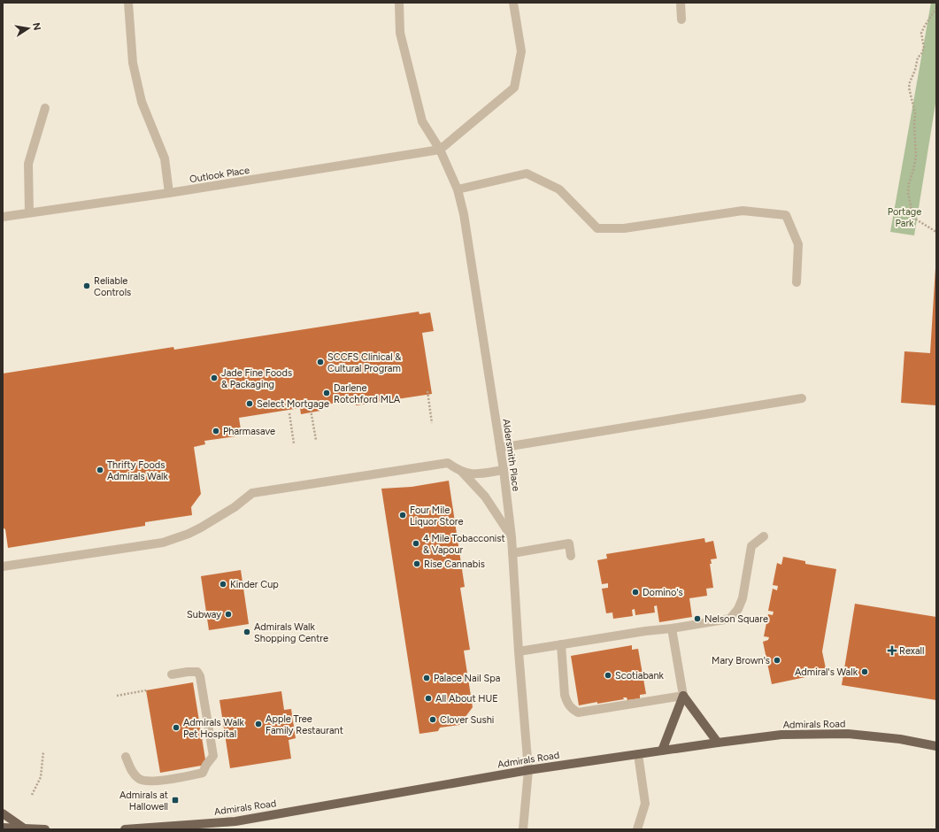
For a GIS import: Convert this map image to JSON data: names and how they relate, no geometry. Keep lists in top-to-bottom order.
{
  "streets": {
    "main road": ["Admirals Road"],
    "street": ["Outlook Place", "Aldersmith Place"]
  },
  "crossings": [
    ["Outlook Place", "Aldersmith Place"],
    ["Aldersmith Place", "Admirals Road"]
  ],
  "parks": ["Portage Park"],
  "places": {
    "other": [
      "Reliable Controls",
      "SCCFS Clinical & Cultural Program",
      "Jade Fine Foods & Packaging",
      "Darlene Rotchford MLA",
      "Select Mortgage",
      "Pharmasave",
      "Thrifty Foods Admirals Walk",
      "Four Mile Liquor Store",
      "4 Mile Tobacconist & Vapour",
      "Rise Cannabis",
      "Kinder Cup",
      "Domino's",
      "Subway",
      "Nelson Square",
      "Admirals Walk Shopping Centre",
      "Mary Brown's",
      "Admiral's Walk",
      "Scotiabank",
      "Palace Nail Spa",
      "All About HUE",
      "Clover Sushi",
      "Apple Tree Family Restaurant",
      "Admirals Walk Pet Hospital"
    ],
    "health": ["Rexall"],
    "transit": ["Admirals at Hallowell"]
  },
  "north": "right"
}
